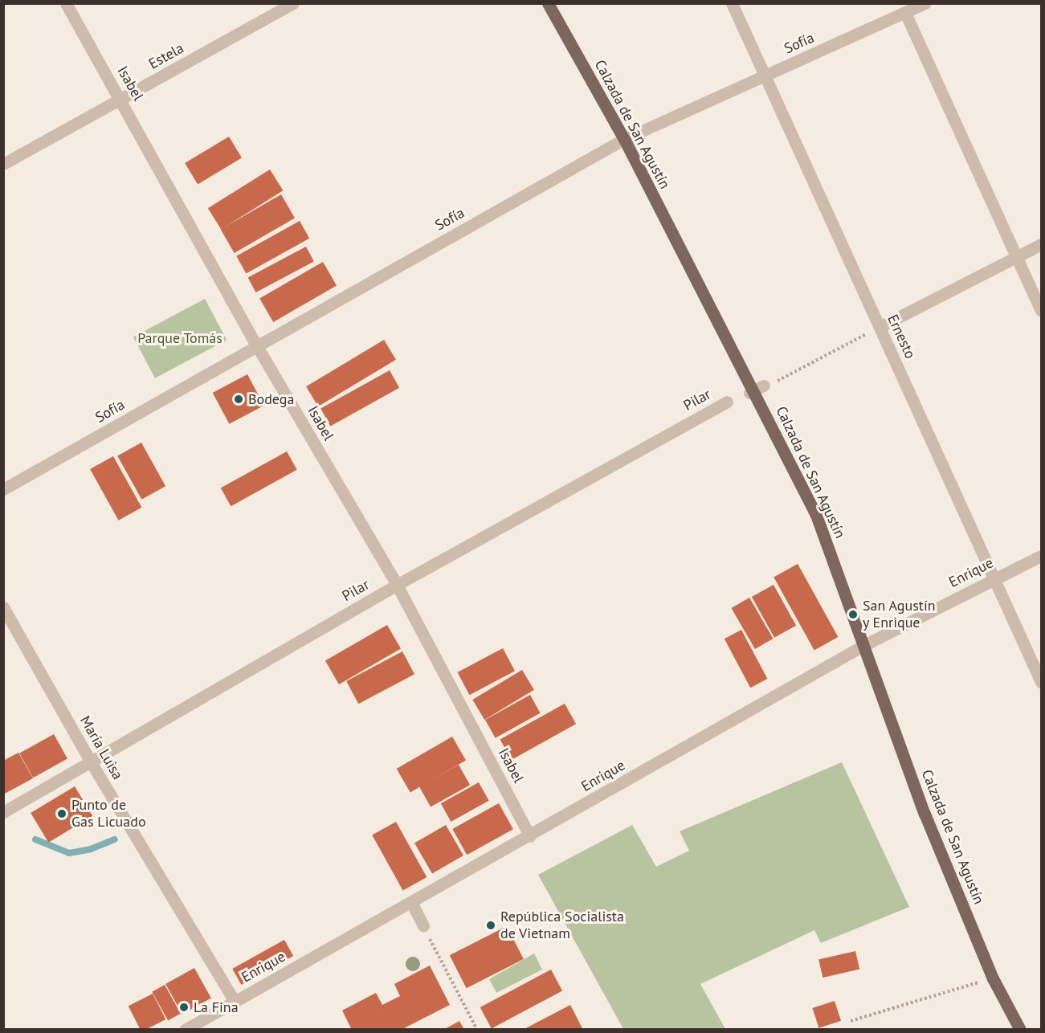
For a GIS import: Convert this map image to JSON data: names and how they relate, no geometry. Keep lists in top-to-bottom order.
{
  "streets": {
    "main road": ["Calzada de San Agustín"],
    "street": [
      "Sofía",
      "Estela",
      "Isabel",
      "Ernesto",
      "Pilar",
      "Enrique",
      "María Luisa"
    ]
  },
  "crossings": [
    ["Sofía", "Isabel"],
    ["Sofía", "Calzada de San Agustín"],
    ["Sofía", "Ernesto"],
    ["Estela", "Isabel"],
    ["Isabel", "Pilar"],
    ["Isabel", "Enrique"],
    ["Calzada de San Agustín", "Enrique"],
    ["Ernesto", "Enrique"],
    ["Pilar", "María Luisa"],
    ["Enrique", "María Luisa"]
  ],
  "parks": ["Parque Tomás"],
  "places": [
    "Bodega",
    "San Agustín y Enrique",
    "Punto de Gas Licuado",
    "República Socialista de Vietnam",
    "La Fina"
  ]
}
